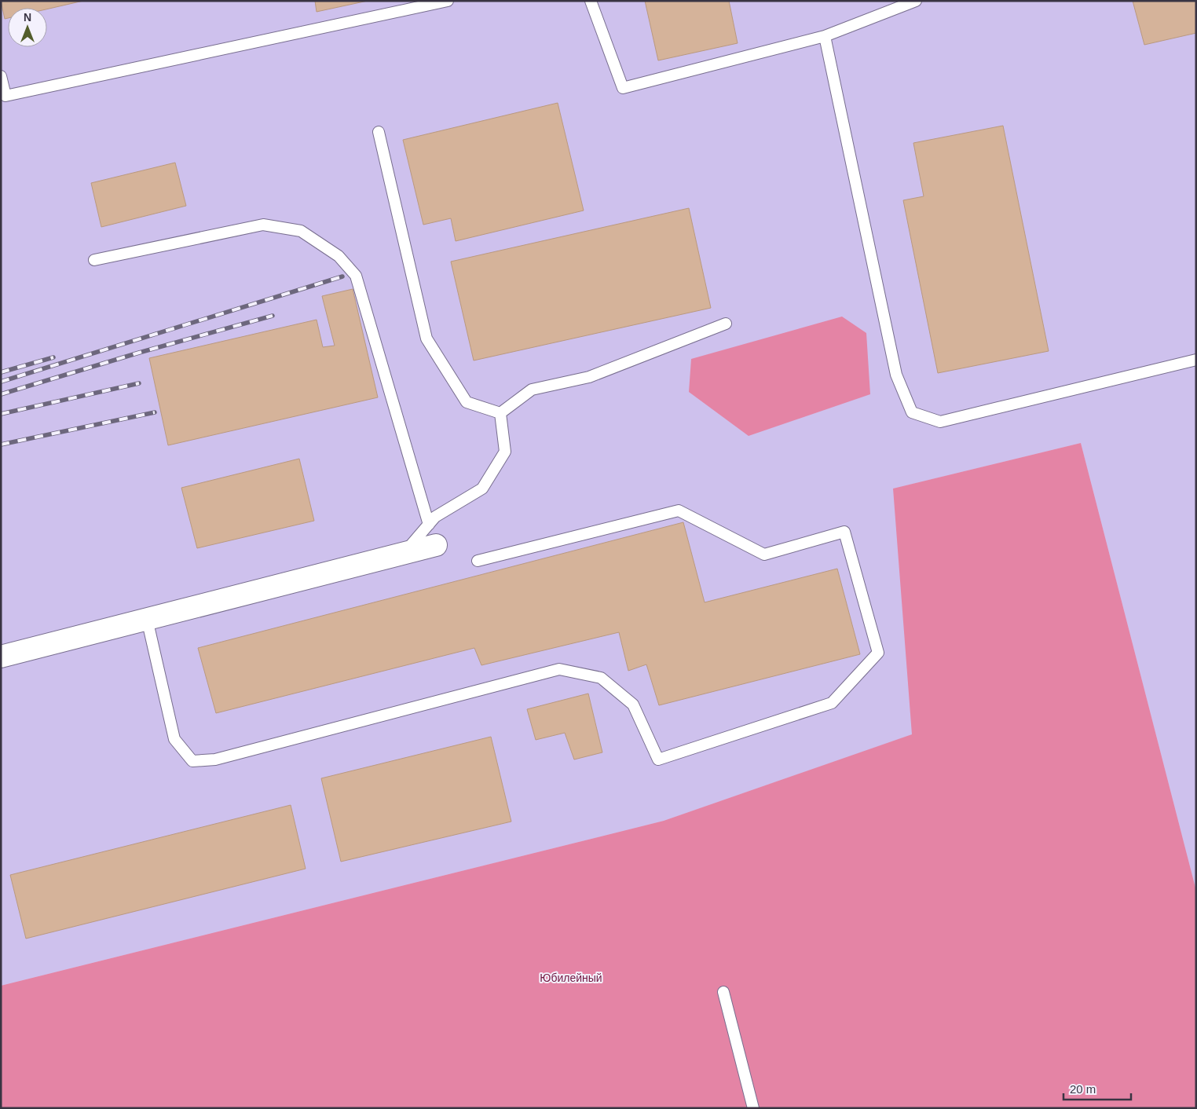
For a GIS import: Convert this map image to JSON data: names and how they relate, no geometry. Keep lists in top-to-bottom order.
{
  "parks": ["Юбилейный"],
  "scale_bar": "20 m",
  "north": "top"
}
